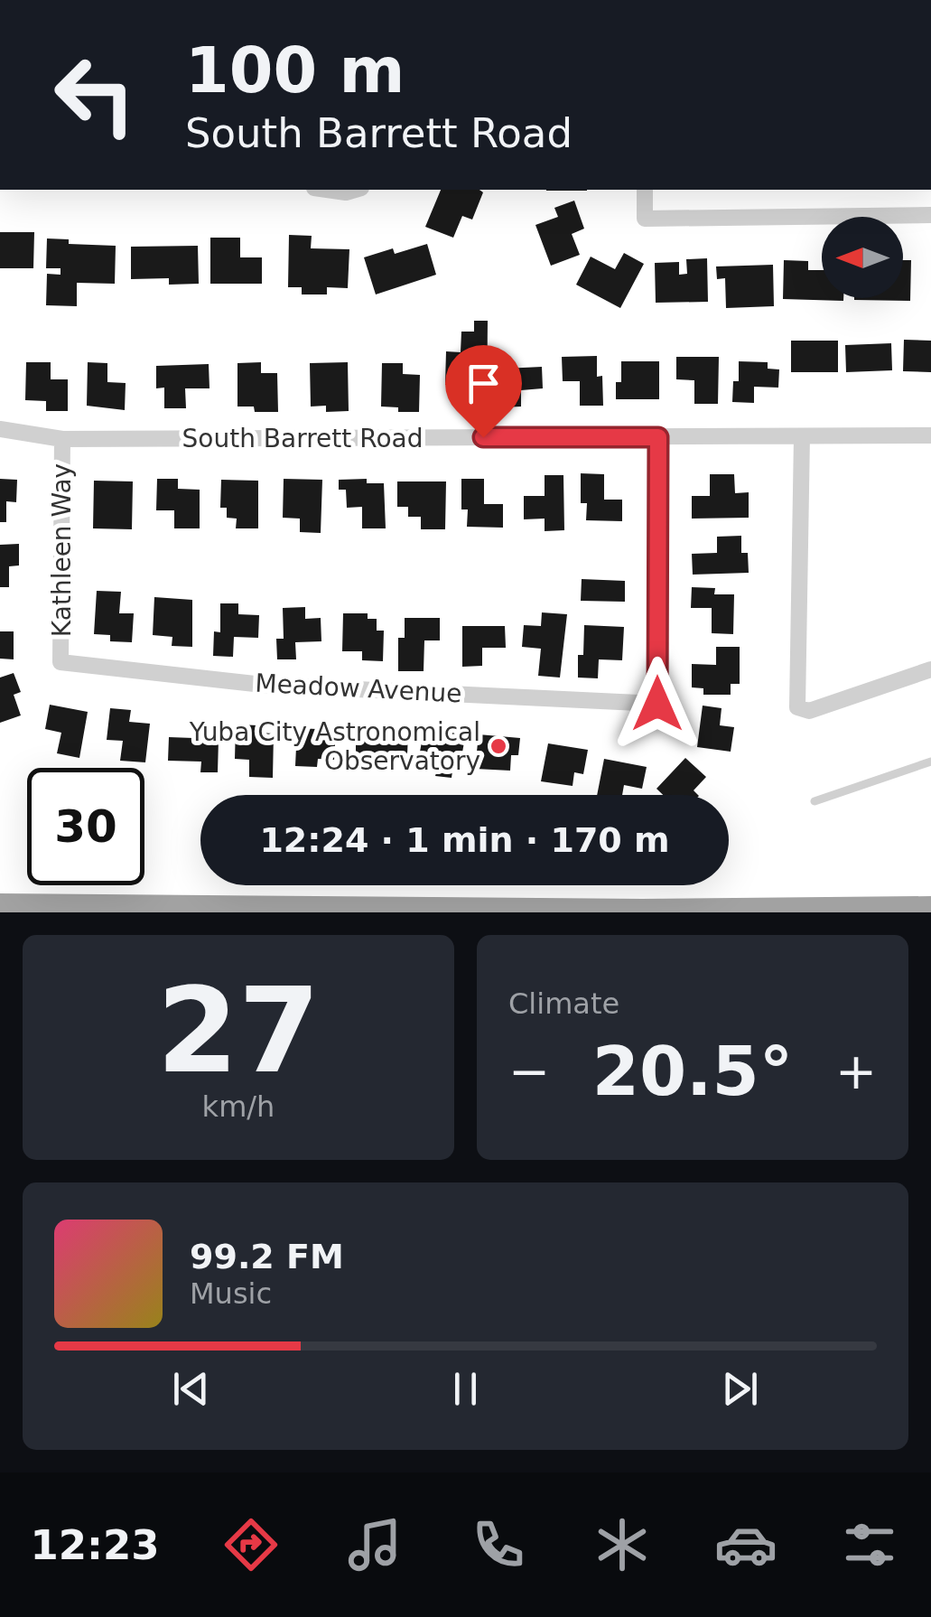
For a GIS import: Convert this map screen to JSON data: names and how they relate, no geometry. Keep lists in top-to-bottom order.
{
  "streets": {
    "street": ["South Barrett Road", "Kathleen Way", "Meadow Avenue"]
  },
  "crossings": [
    ["South Barrett Road", "Kathleen Way"],
    ["South Barrett Road", "Meadow Avenue"],
    ["Kathleen Way", "Meadow Avenue"]
  ],
  "places": ["Yuba City Astronomical Observatory"],
  "north": "left",
  "page": {
    "turn": ["100 m", "South Barrett Road"],
    "limit": "30",
    "trip": "12:24 · 1 min · 170 m",
    "tile": [
      ["27", "km/h"],
      "Climate"
    ],
    "heat": ["−", "20.5°", "+"],
    "song": ["99.2 FM", "Music"],
    "tabs": "12:23"
  }
}
